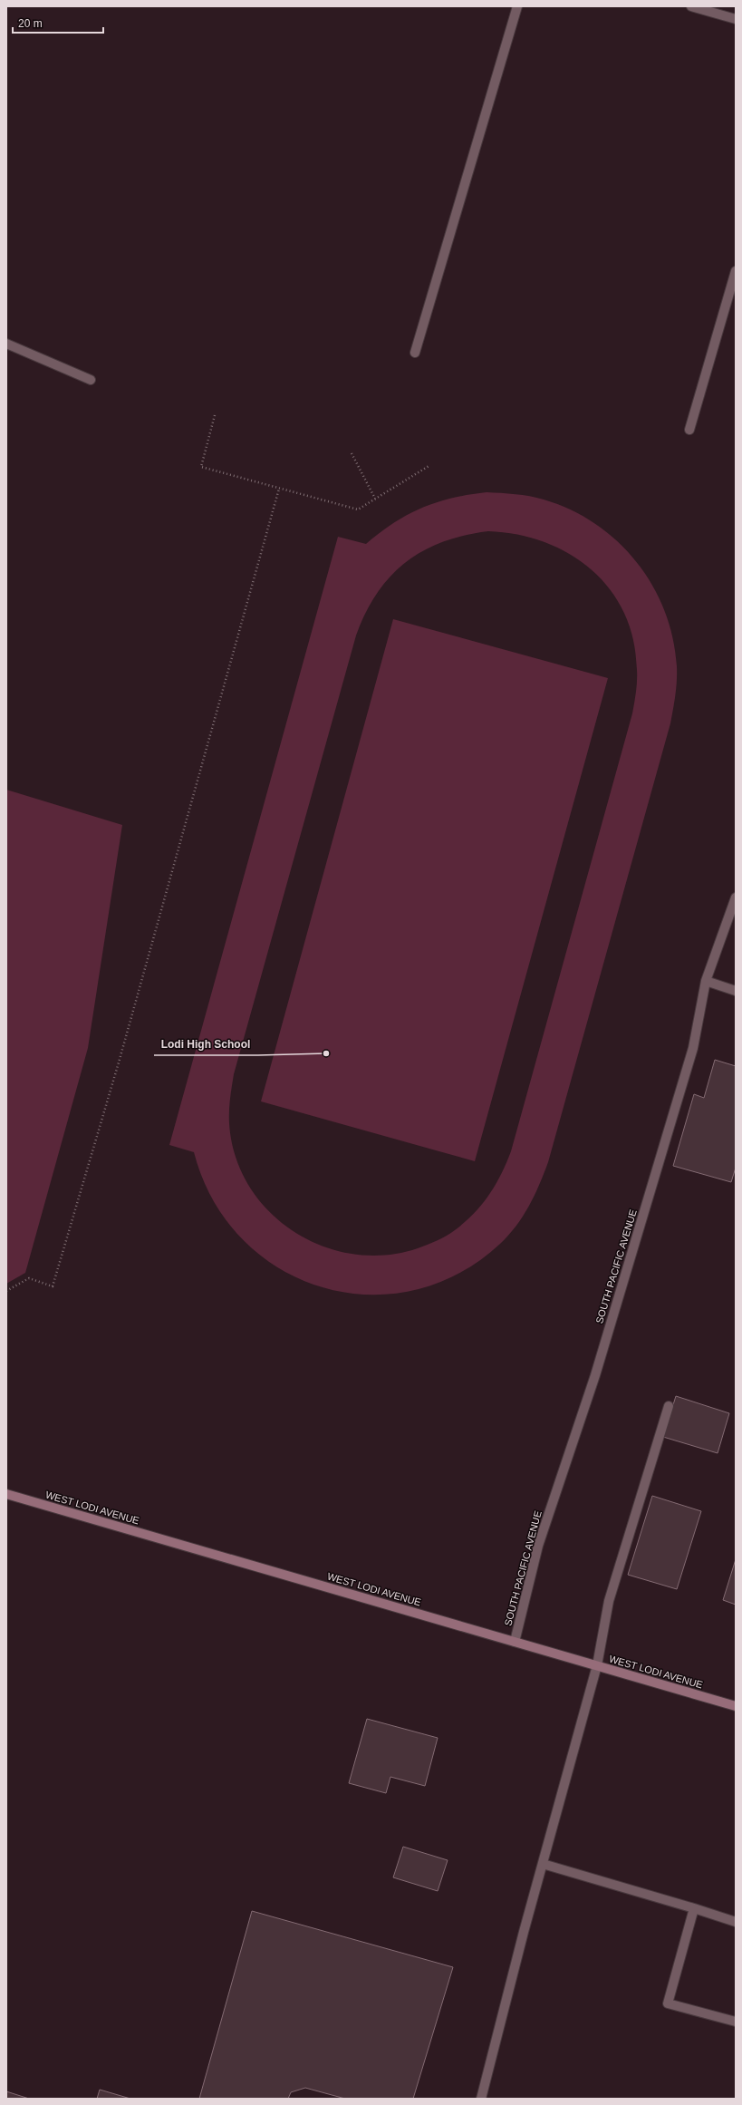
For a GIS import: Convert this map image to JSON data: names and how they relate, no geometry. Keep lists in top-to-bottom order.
{
  "streets": {
    "main road": ["WEST LODI AVENUE"],
    "street": ["SOUTH PACIFIC AVENUE"]
  },
  "crossings": [
    ["SOUTH PACIFIC AVENUE", "WEST LODI AVENUE"]
  ],
  "places": ["Lodi High School"],
  "scale_bar": "20 m"
}
